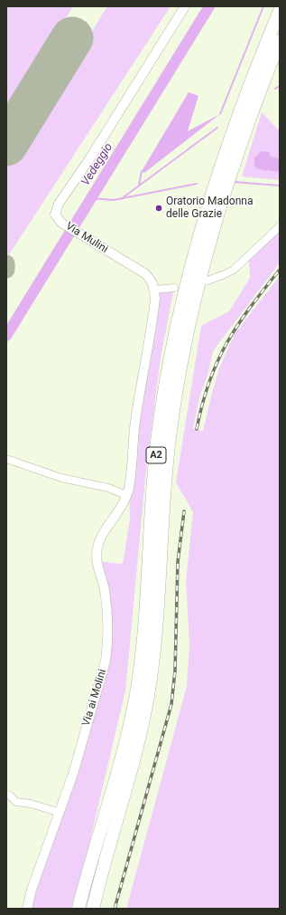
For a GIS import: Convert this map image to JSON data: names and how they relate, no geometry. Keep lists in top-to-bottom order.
{
  "streets": {
    "highway": ["A2"],
    "street": ["Via Mulini", "Via ai Molini"]
  },
  "water": ["Vedeggio"],
  "places": ["Oratorio Madonna delle Grazie"]
}
